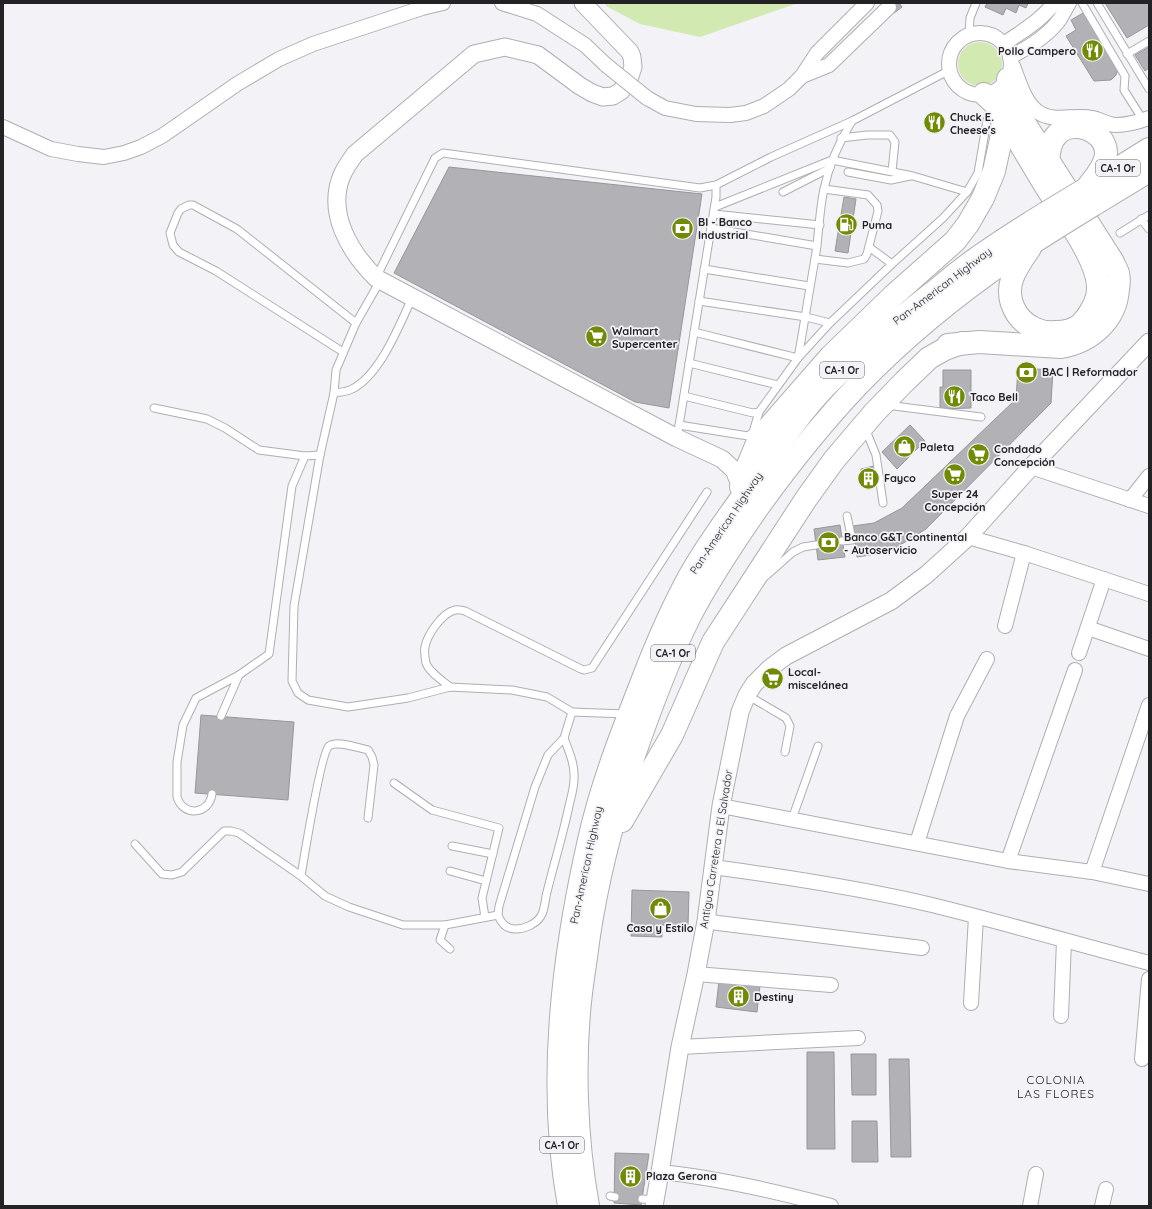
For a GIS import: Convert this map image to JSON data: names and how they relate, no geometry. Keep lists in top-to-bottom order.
{
  "streets": {
    "highway": ["CA-1 Or", "Pan-American Highway"],
    "street": ["Antigua Carretera a El Salvador"]
  },
  "districts": ["COLONIA LAS FLORES"],
  "places": {
    "restaurant": ["Pollo Campero", "Chuck E. Cheese's", "Taco Bell"],
    "fuel station": ["Puma"],
    "bank": ["BI - Banco Industrial", "BAC | Reformador", "Banco G&T Continental - Autoservicio"],
    "supermarket": [
      "Walmart Supercenter",
      "Condado Concepción",
      "Super 24 Concepción",
      "Local- miscelánea"
    ],
    "shop": ["Paleta", "Casa y Estilo"],
    "building": ["Fayco", "Destiny", "Plaza Gerona"]
  }
}
